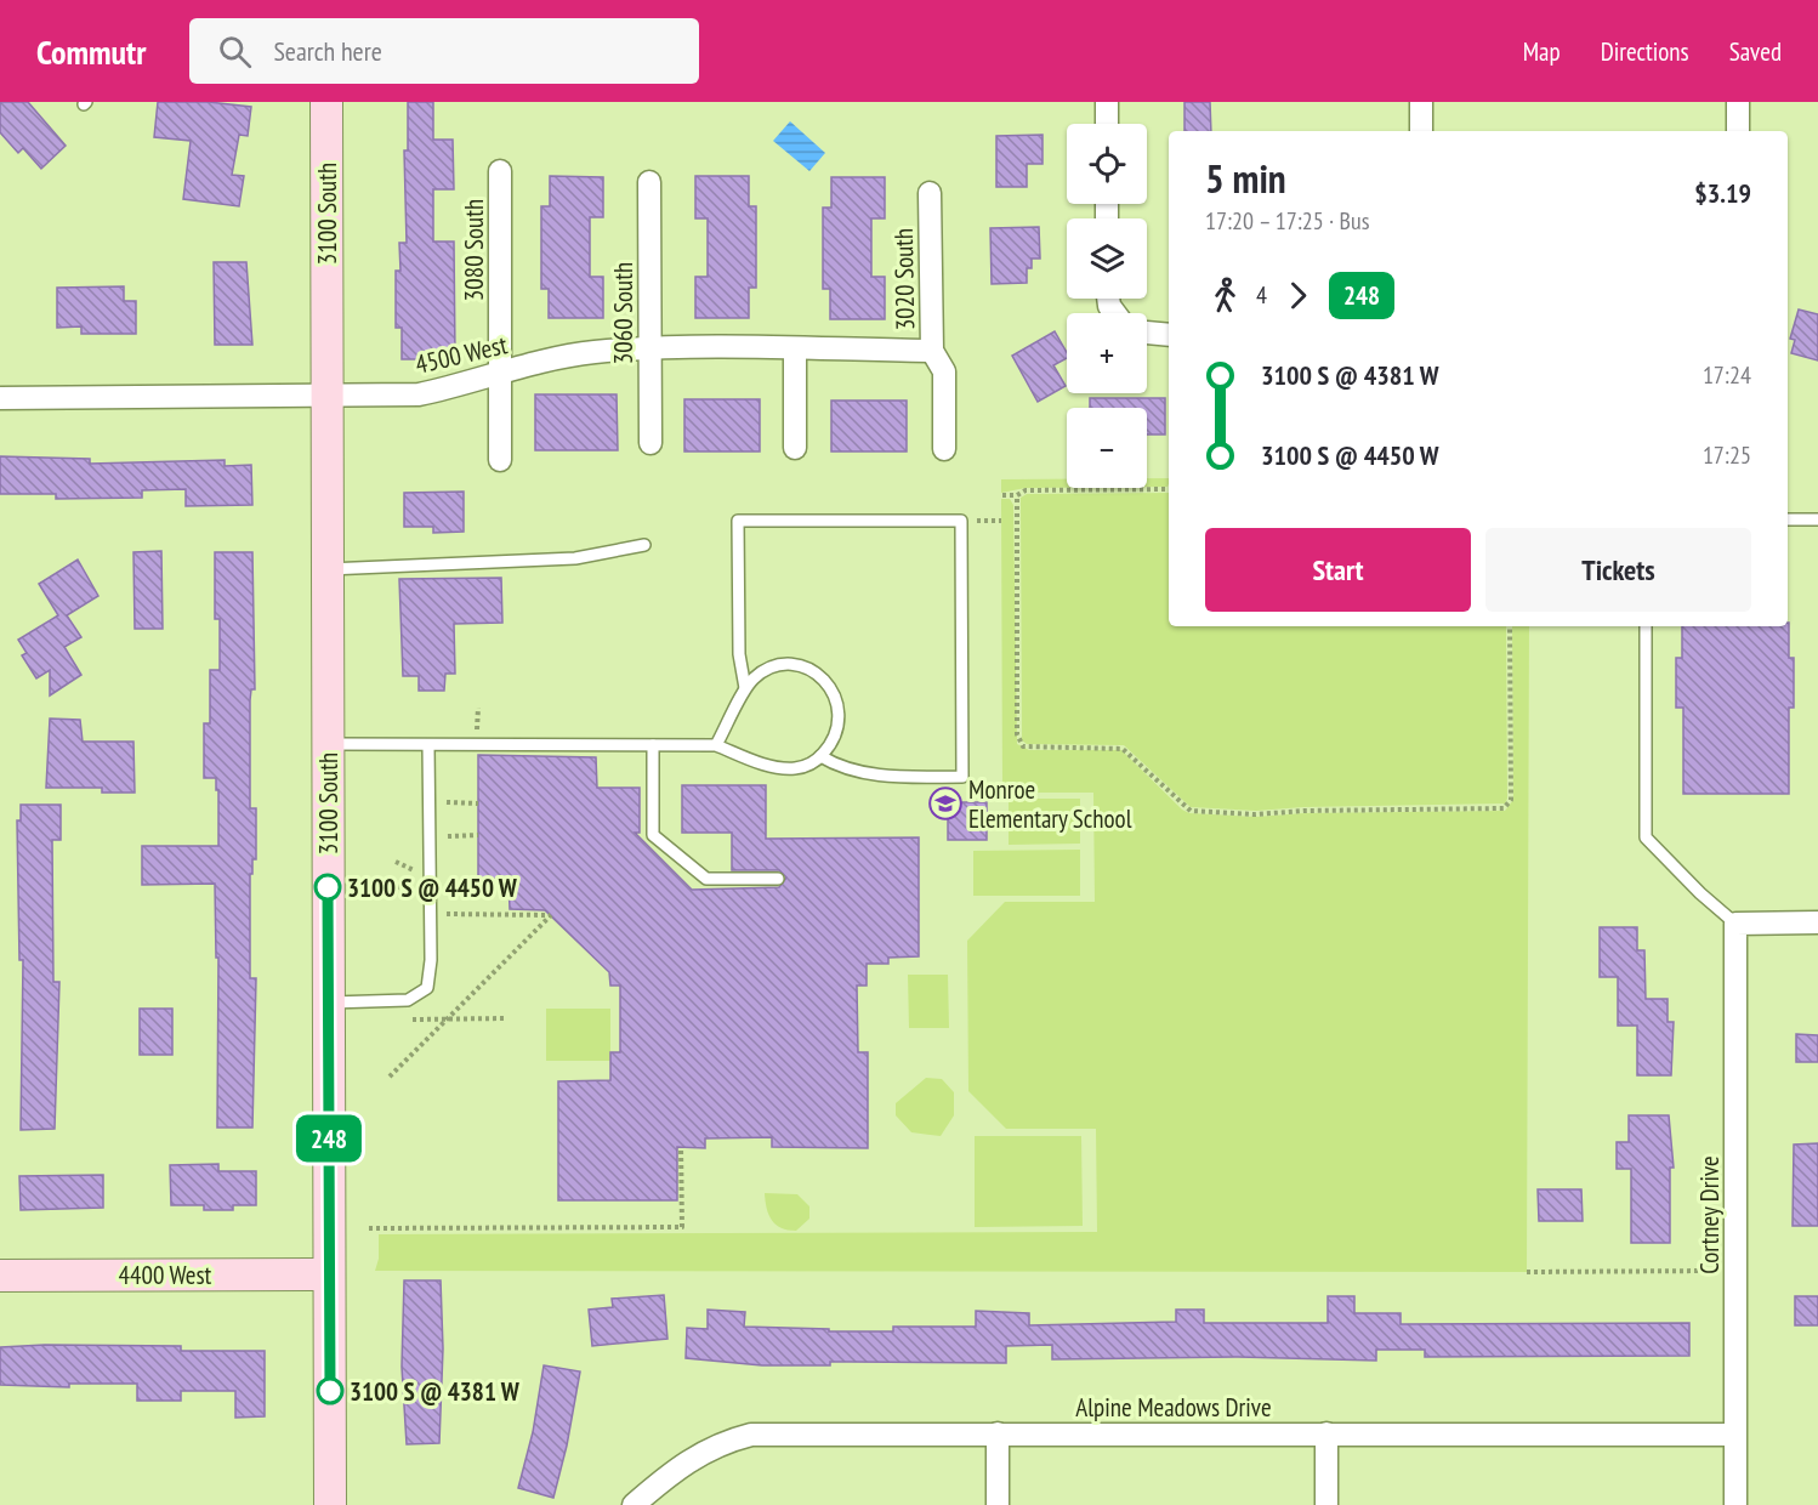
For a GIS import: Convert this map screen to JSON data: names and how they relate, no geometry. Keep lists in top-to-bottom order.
{
  "streets": {
    "main road": ["3100 South", "4400 West"],
    "street": [
      "3080 South",
      "3020 South",
      "3060 South",
      "4500 West",
      "Cortney Drive",
      "Alpine Meadows Drive"
    ]
  },
  "crossings": [
    ["3100 South", "4500 West"],
    ["3100 South", "4400 West"],
    ["3080 South", "4500 West"],
    ["3020 South", "4500 West"],
    ["3060 South", "4500 West"],
    ["Cortney Drive", "Alpine Meadows Drive"]
  ],
  "places": {
    "school or university": ["Monroe Elementary School"],
    "other": ["3100 S @ 4450 W", "3100 S @ 4381 W"]
  },
  "lines": ["bus line 248"],
  "page": {
    "header": "Commutr",
    "search": "Search here",
    "nav": ["Map", "Directions", "Saved"],
    "on_map": "248",
    "map_buttons": ["+", "−"],
    "heading": ["5 min", "17:20 – 17:25 · Bus", "$3.19"],
    "legs": ["4", "248"],
    "list": [
      {
        "name": "3100 S @ 4381 W",
        "value": "17:24"
      },
      {
        "name": "3100 S @ 4450 W",
        "value": "17:25"
      }
    ],
    "buttons": ["Start", "Tickets"]
  }
}
